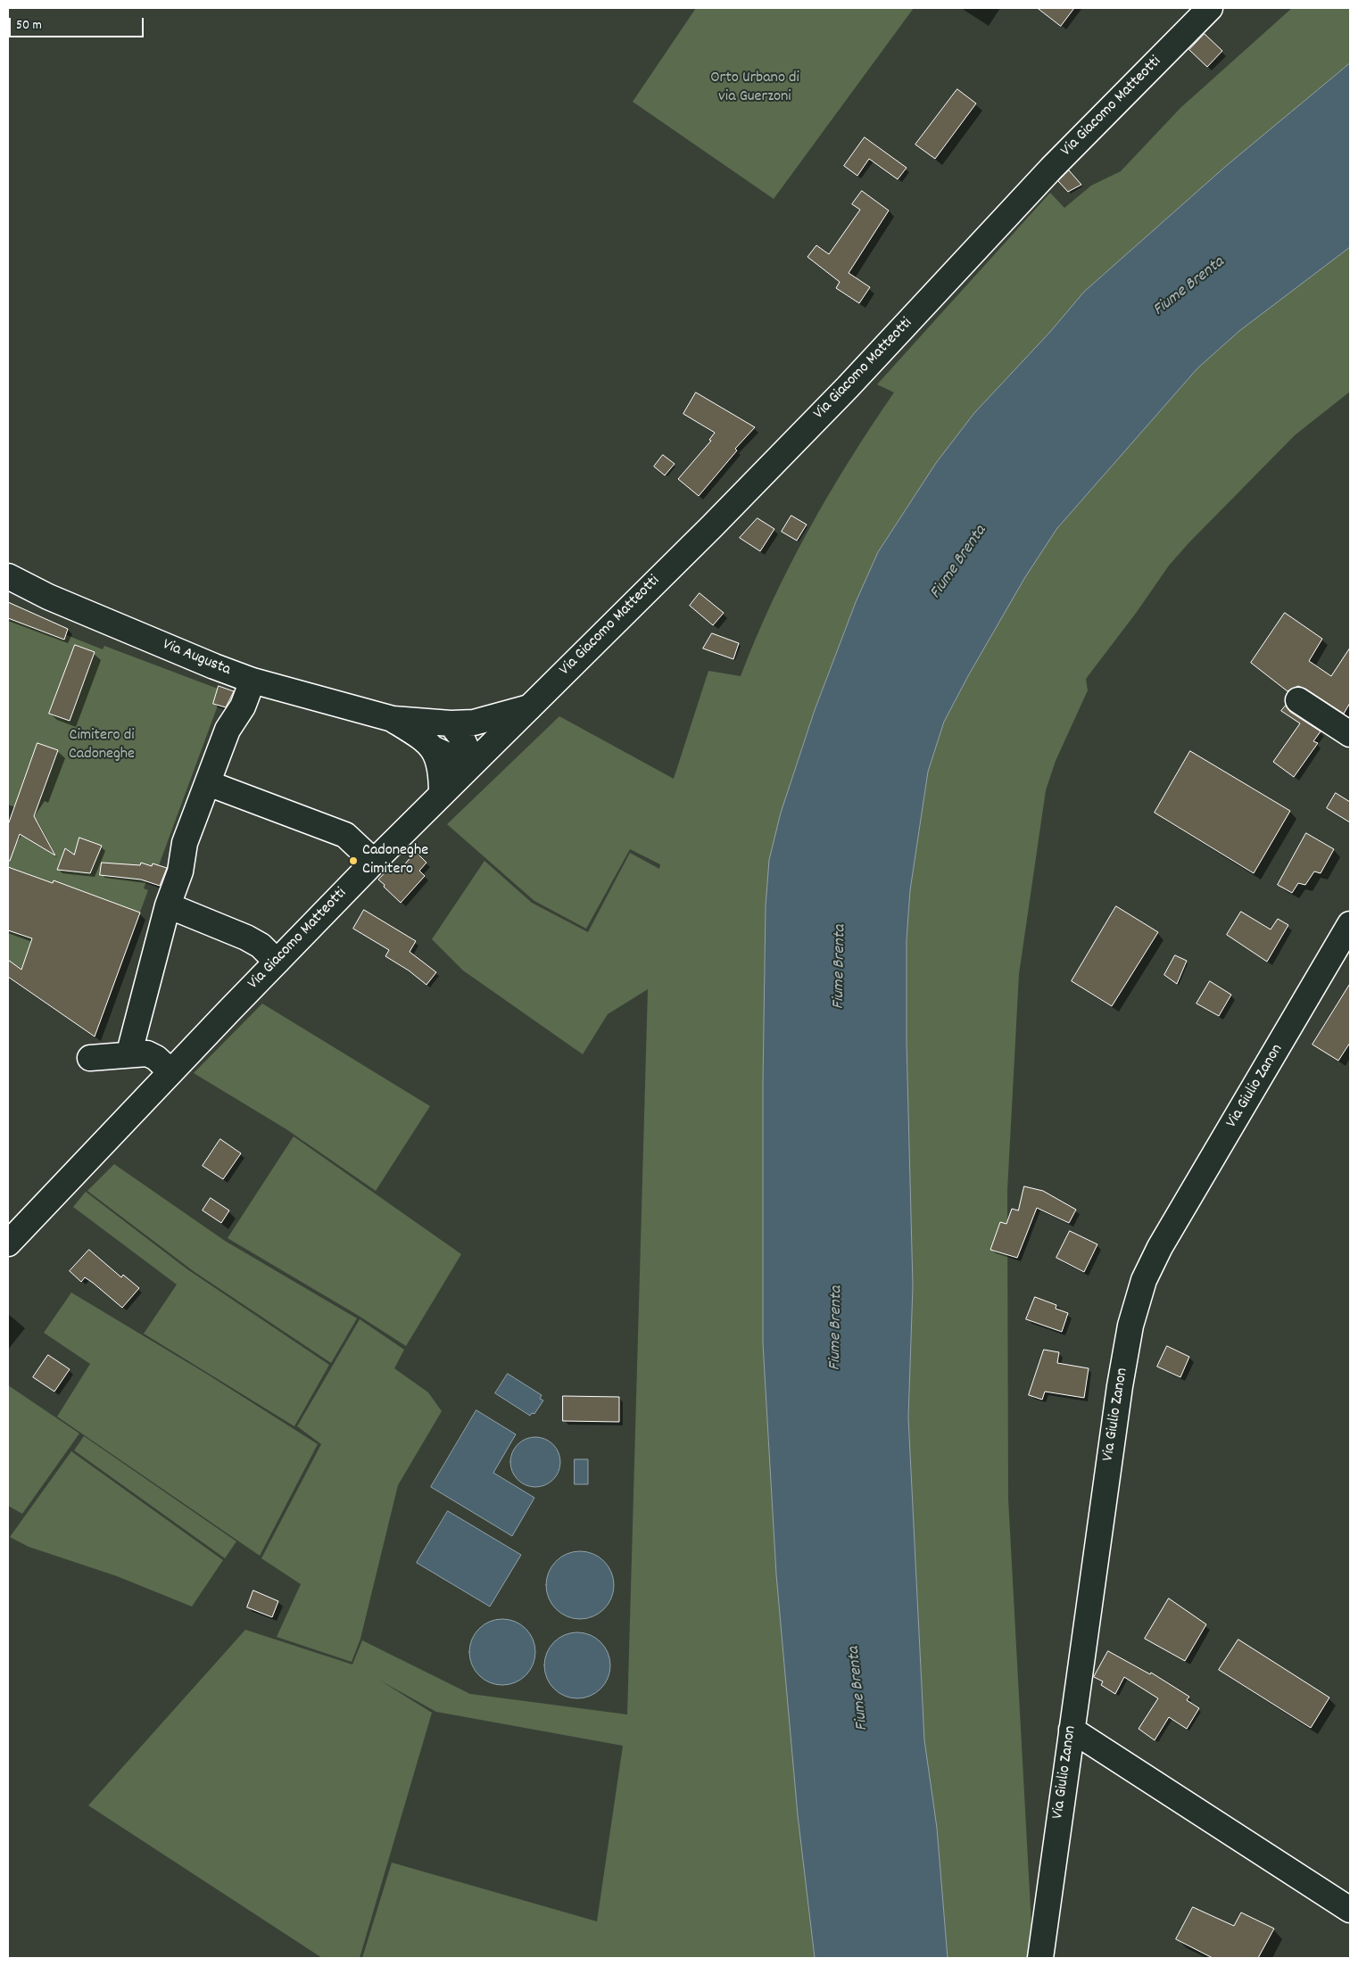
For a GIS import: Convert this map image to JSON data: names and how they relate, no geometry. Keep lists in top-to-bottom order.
{
  "streets": {
    "street": ["Via Giacomo Matteotti", "Via Augusta", "Via Giulio Zanon"]
  },
  "crossings": [
    ["Via Giacomo Matteotti", "Via Augusta"]
  ],
  "water": ["Fiume Brenta"],
  "parks": ["Orto Urbano di via Guerzoni", "Cimitero di Cadoneghe"],
  "places": ["Cadoneghe Cimitero"],
  "scale_bar": "50 m"
}
